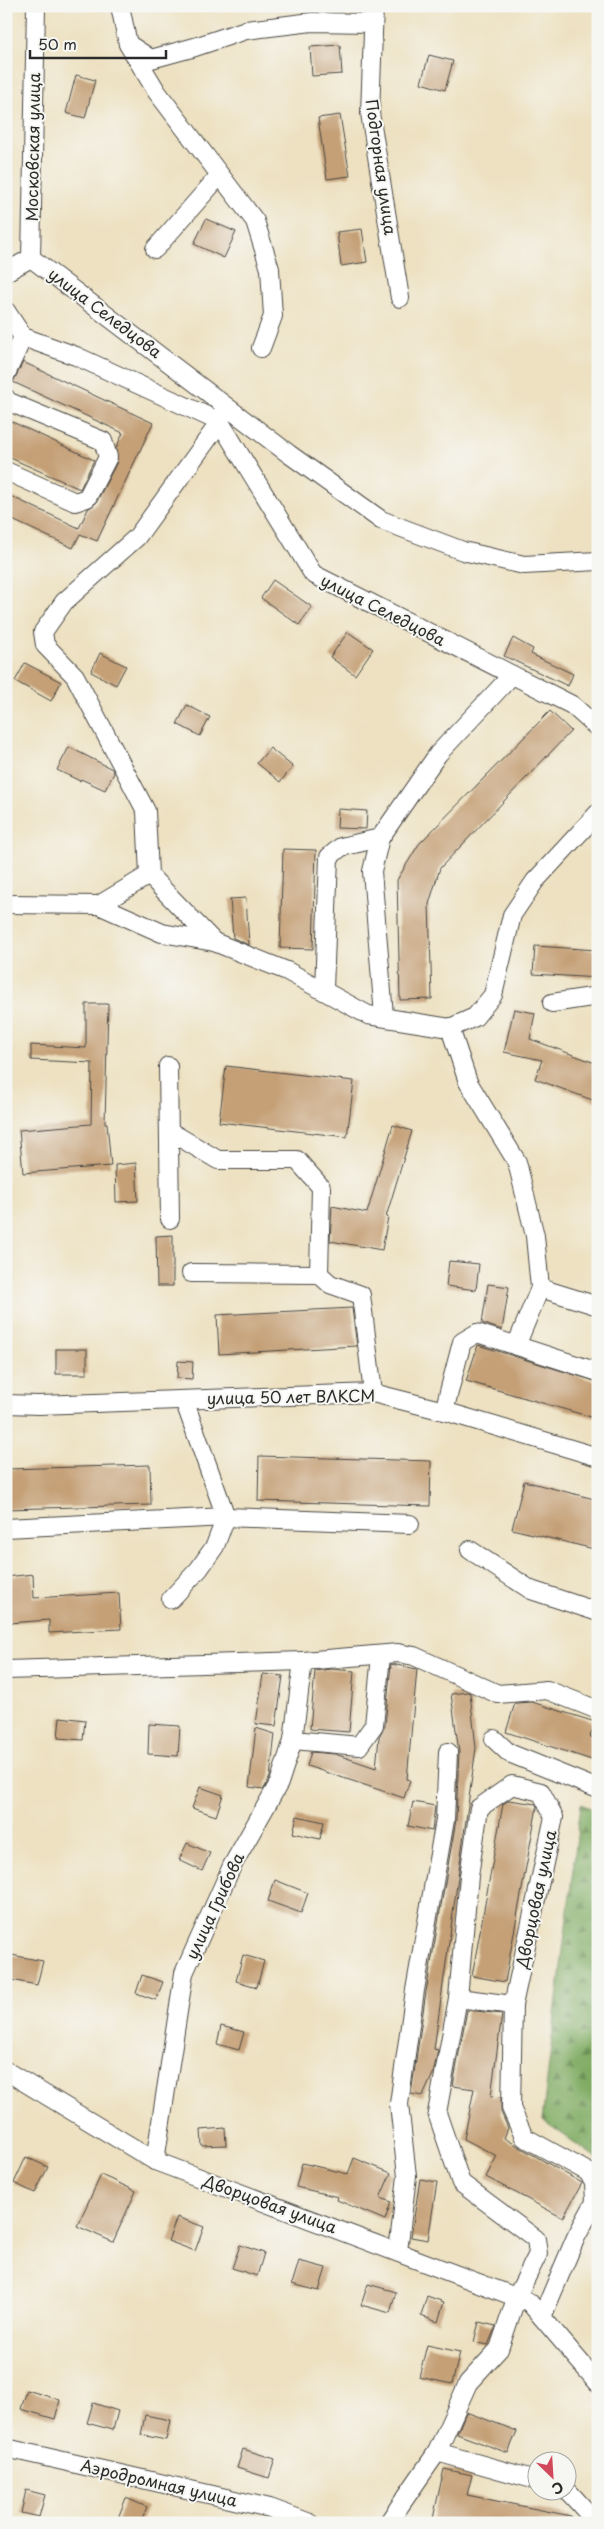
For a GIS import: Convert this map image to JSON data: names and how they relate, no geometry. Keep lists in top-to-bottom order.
{
  "streets": {
    "street": [
      "Московская улица",
      "Подгорная улица",
      "улица Селедцова",
      "улица 50 лет ВЛКСМ",
      "Дворцовая улица",
      "улица Грибова",
      "Аэродромная улица"
    ]
  },
  "crossings": [
    ["Московская улица", "улица Селедцова"],
    ["Дворцовая улица", "улица Грибова"]
  ],
  "scale_bar": "50 m",
  "north": "bottom right"
}
